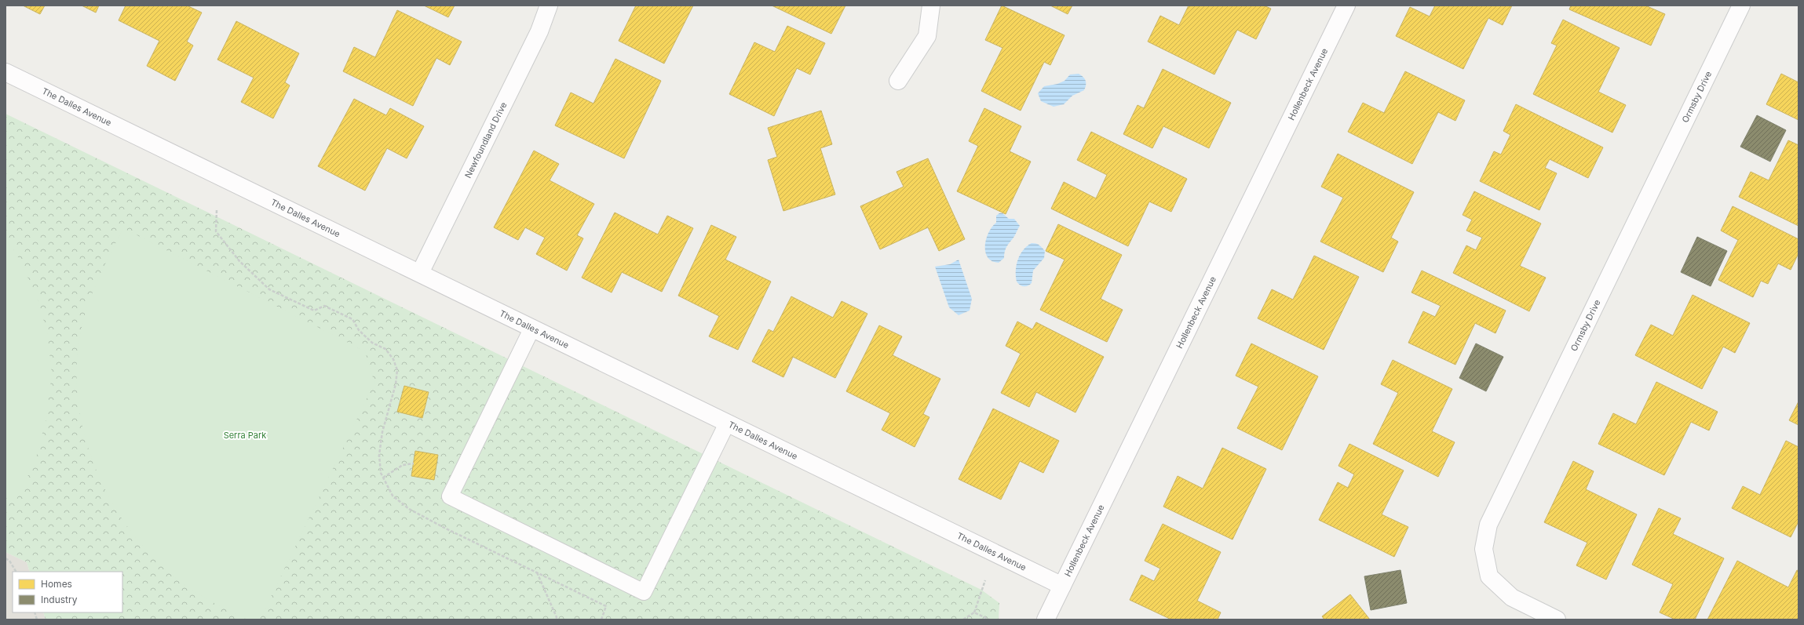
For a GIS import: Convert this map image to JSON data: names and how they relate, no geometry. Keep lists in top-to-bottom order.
{
  "streets": {
    "street": [
      "Hollenbeck Avenue",
      "Ormsby Drive",
      "The Dalles Avenue",
      "Newfoundland Drive"
    ]
  },
  "crossings": [
    ["Hollenbeck Avenue", "The Dalles Avenue"],
    ["The Dalles Avenue", "Newfoundland Drive"]
  ],
  "parks": ["Serra Park"],
  "legend": ["Homes", "Industry"]
}
